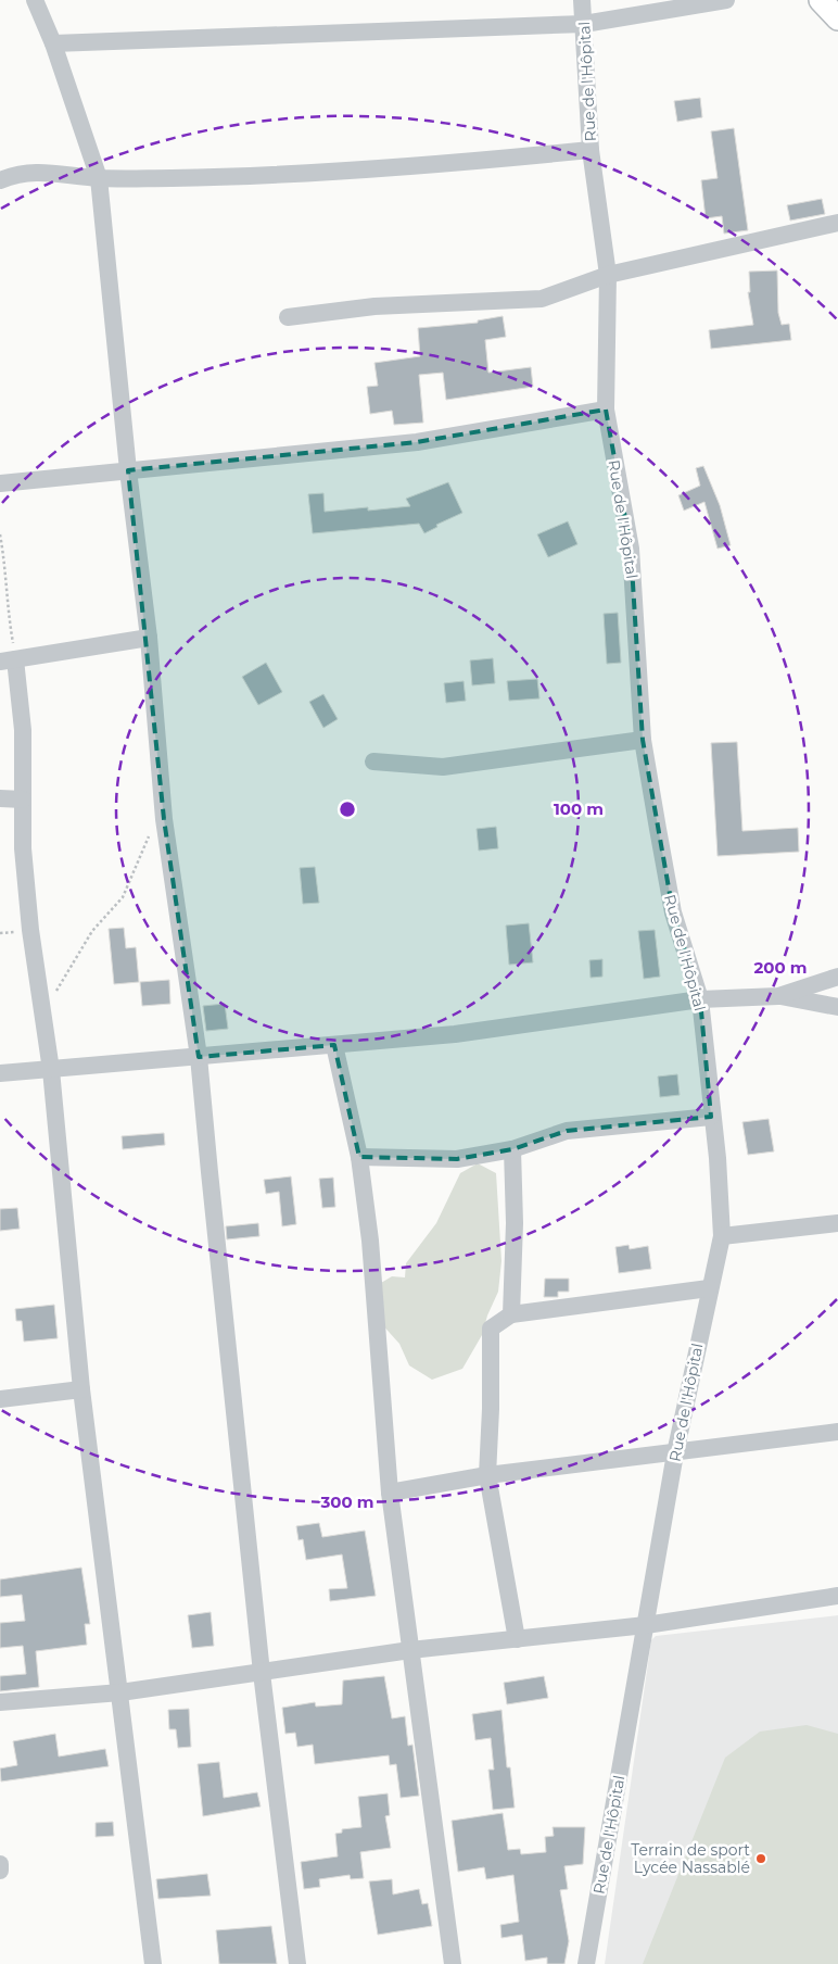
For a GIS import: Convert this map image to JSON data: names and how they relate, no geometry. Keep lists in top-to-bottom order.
{
  "streets": {
    "street": ["Rue de l'Hôpital"]
  },
  "places": ["Terrain de sport Lycée Nassablé"],
  "rings": ["100 m", "200 m", "300 m"]
}
